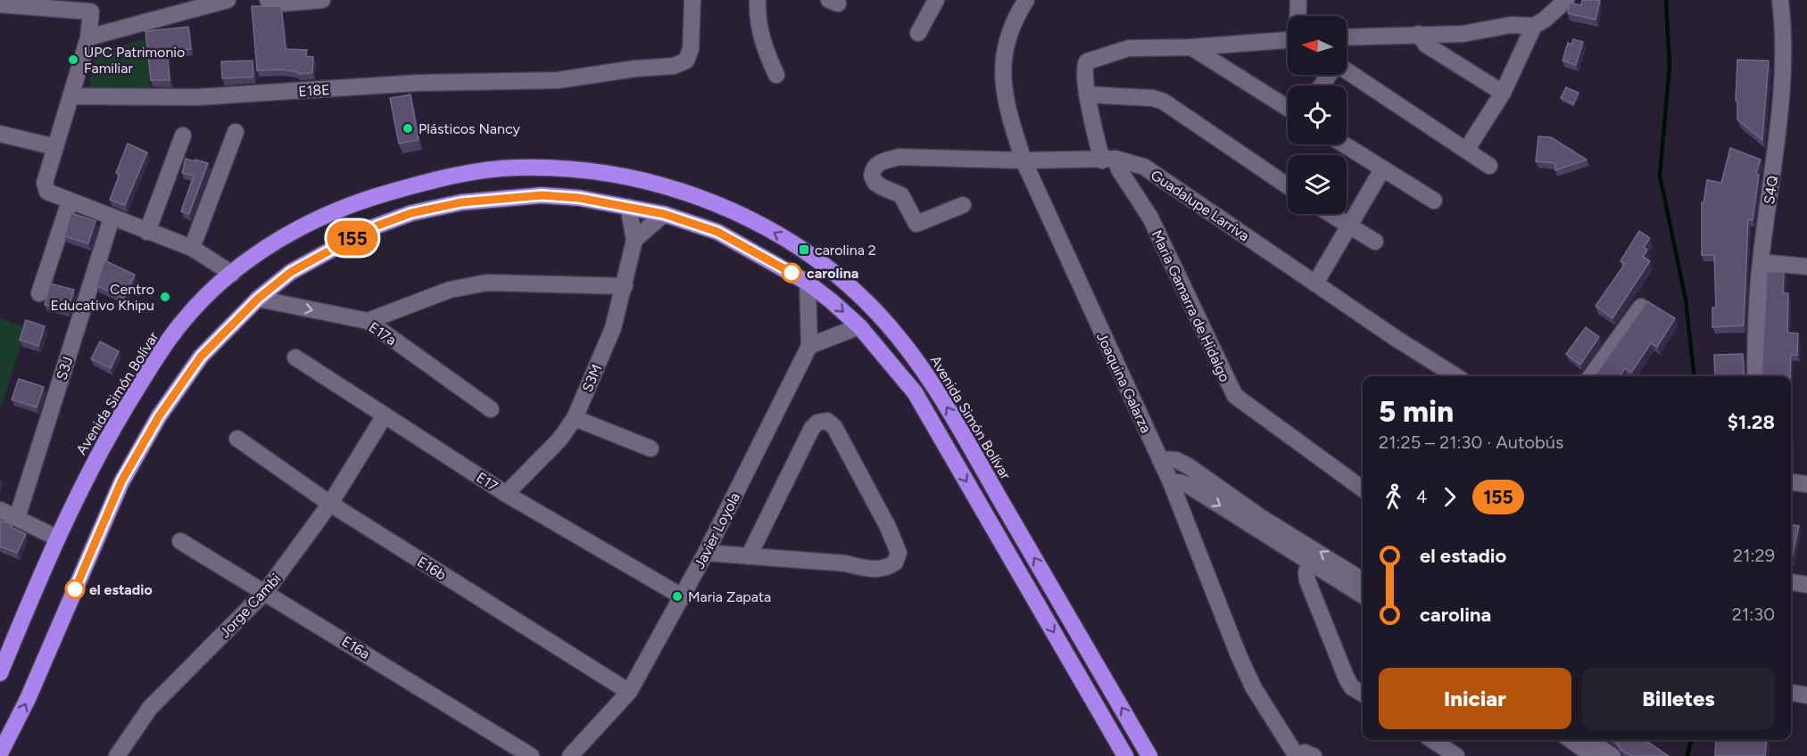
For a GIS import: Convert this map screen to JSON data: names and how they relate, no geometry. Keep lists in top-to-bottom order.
{
  "streets": {
    "highway": ["Avenida Simón Bolívar"],
    "street": [
      "E18E",
      "S4Q",
      "Guadalupe Larriva",
      "Maria Gamarra de Hidalgo",
      "E17a",
      "S3J",
      "S3M",
      "Joaquina Galarza",
      "E17",
      "Javier Loyola",
      "E16b",
      "Jorge Cambi",
      "E16a"
    ]
  },
  "crossings": [
    ["Guadalupe Larriva", "Maria Gamarra de Hidalgo"],
    ["Guadalupe Larriva", "Joaquina Galarza"],
    ["S3M", "E17"],
    ["E17", "Javier Loyola"],
    ["E17", "Jorge Cambi"],
    ["Javier Loyola", "E16b"],
    ["E16b", "Jorge Cambi"],
    ["Jorge Cambi", "E16a"]
  ],
  "one_way": ["E17a", "Avenida Simón Bolívar"],
  "places": {
    "other": [
      "UPC Patrimonio Familiar",
      "Plásticos Nancy",
      "carolina",
      "Centro Educativo Khipu",
      "el estadio",
      "Maria Zapata"
    ],
    "transit": ["carolina 2"]
  },
  "lines": ["bus line 155"],
  "north": "left",
  "page": {
    "on_map": "155",
    "heading": ["5 min", "21:25 – 21:30 · Autobús", "$1.28"],
    "legs": ["4", "155"],
    "list": [
      {
        "name": "el estadio",
        "value": "21:29"
      },
      {
        "name": "carolina",
        "value": "21:30"
      }
    ],
    "buttons": ["Iniciar", "Billetes"]
  }
}
